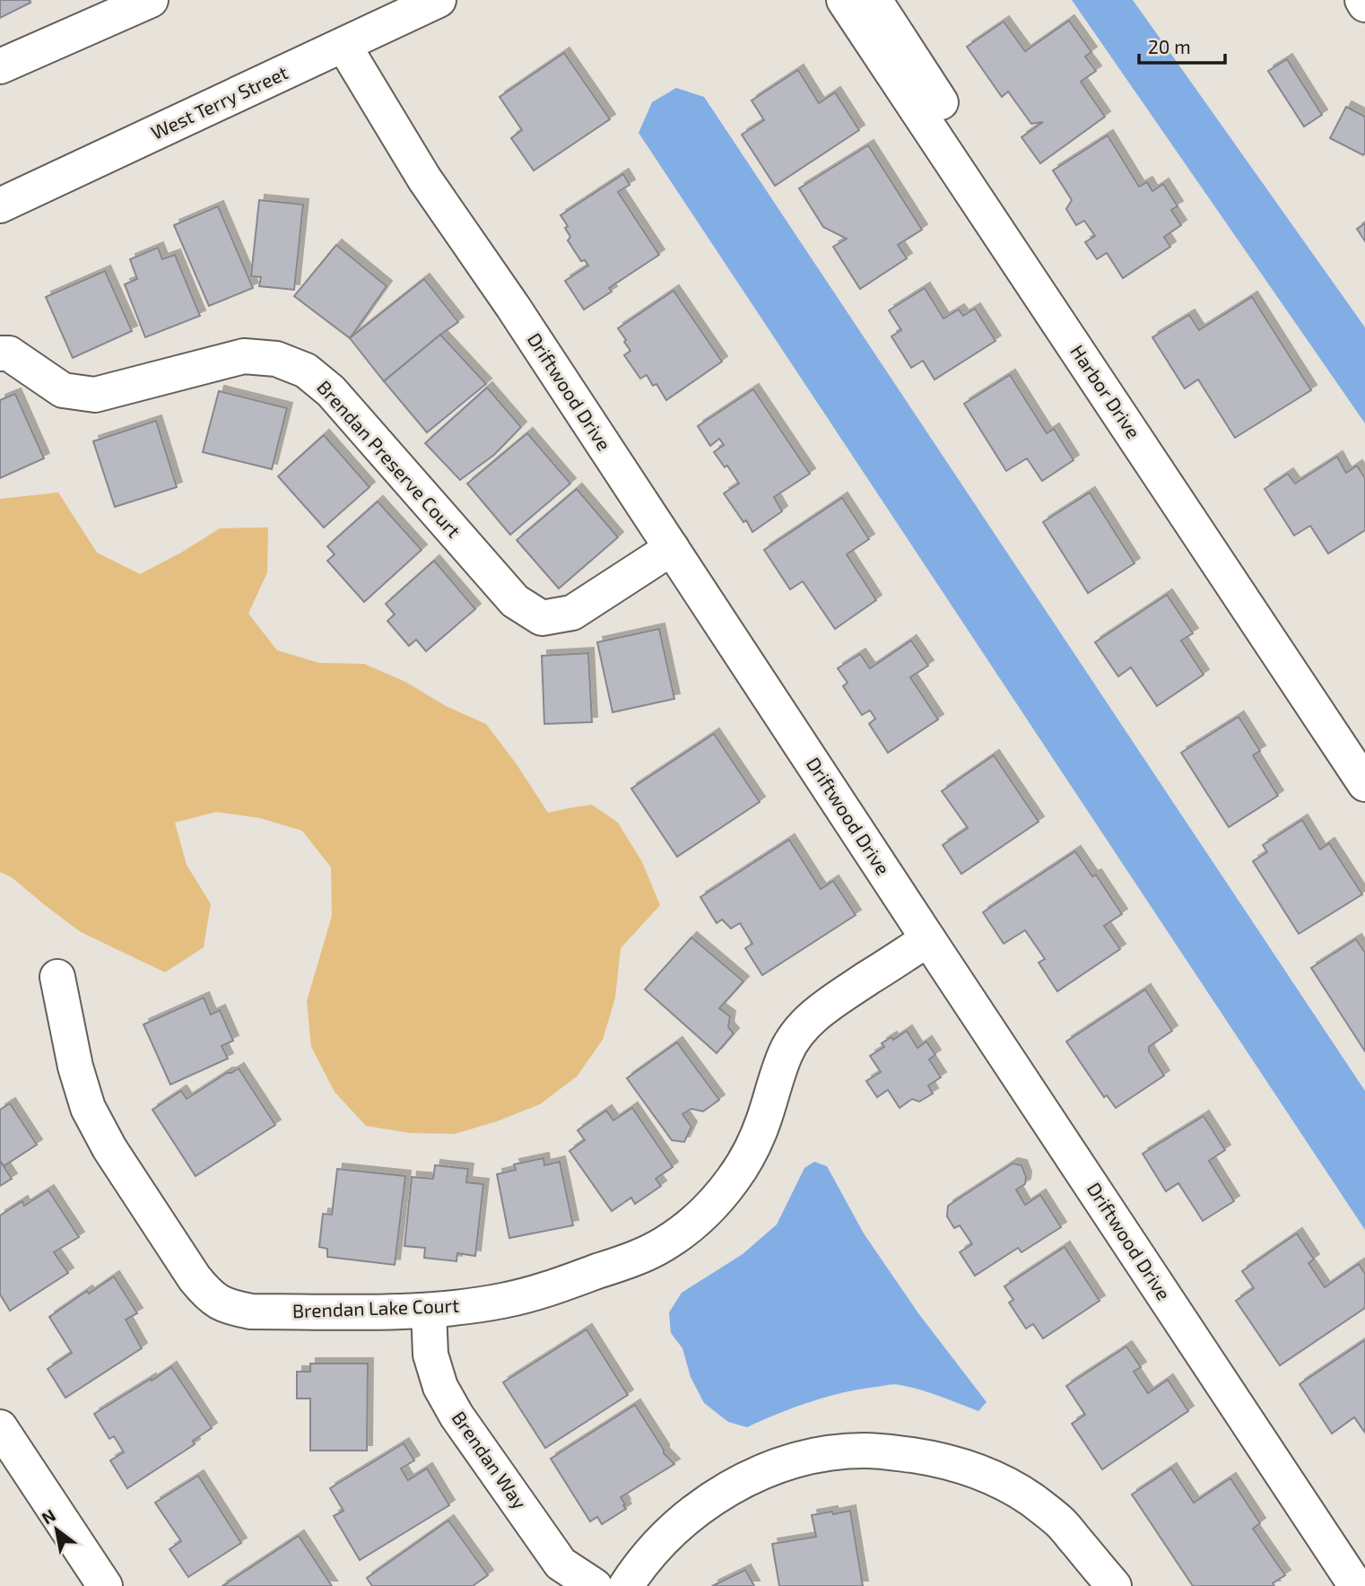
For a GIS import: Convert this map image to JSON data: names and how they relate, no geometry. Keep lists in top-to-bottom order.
{
  "streets": {
    "street": [
      "West Terry Street",
      "Driftwood Drive",
      "Harbor Drive",
      "Brendan Preserve Court",
      "Brendan Lake Court",
      "Brendan Way"
    ]
  },
  "crossings": [
    ["West Terry Street", "Driftwood Drive"],
    ["Driftwood Drive", "Brendan Preserve Court"],
    ["Driftwood Drive", "Brendan Lake Court"],
    ["Brendan Lake Court", "Brendan Way"]
  ],
  "scale_bar": "20 m",
  "north": "top left"
}
